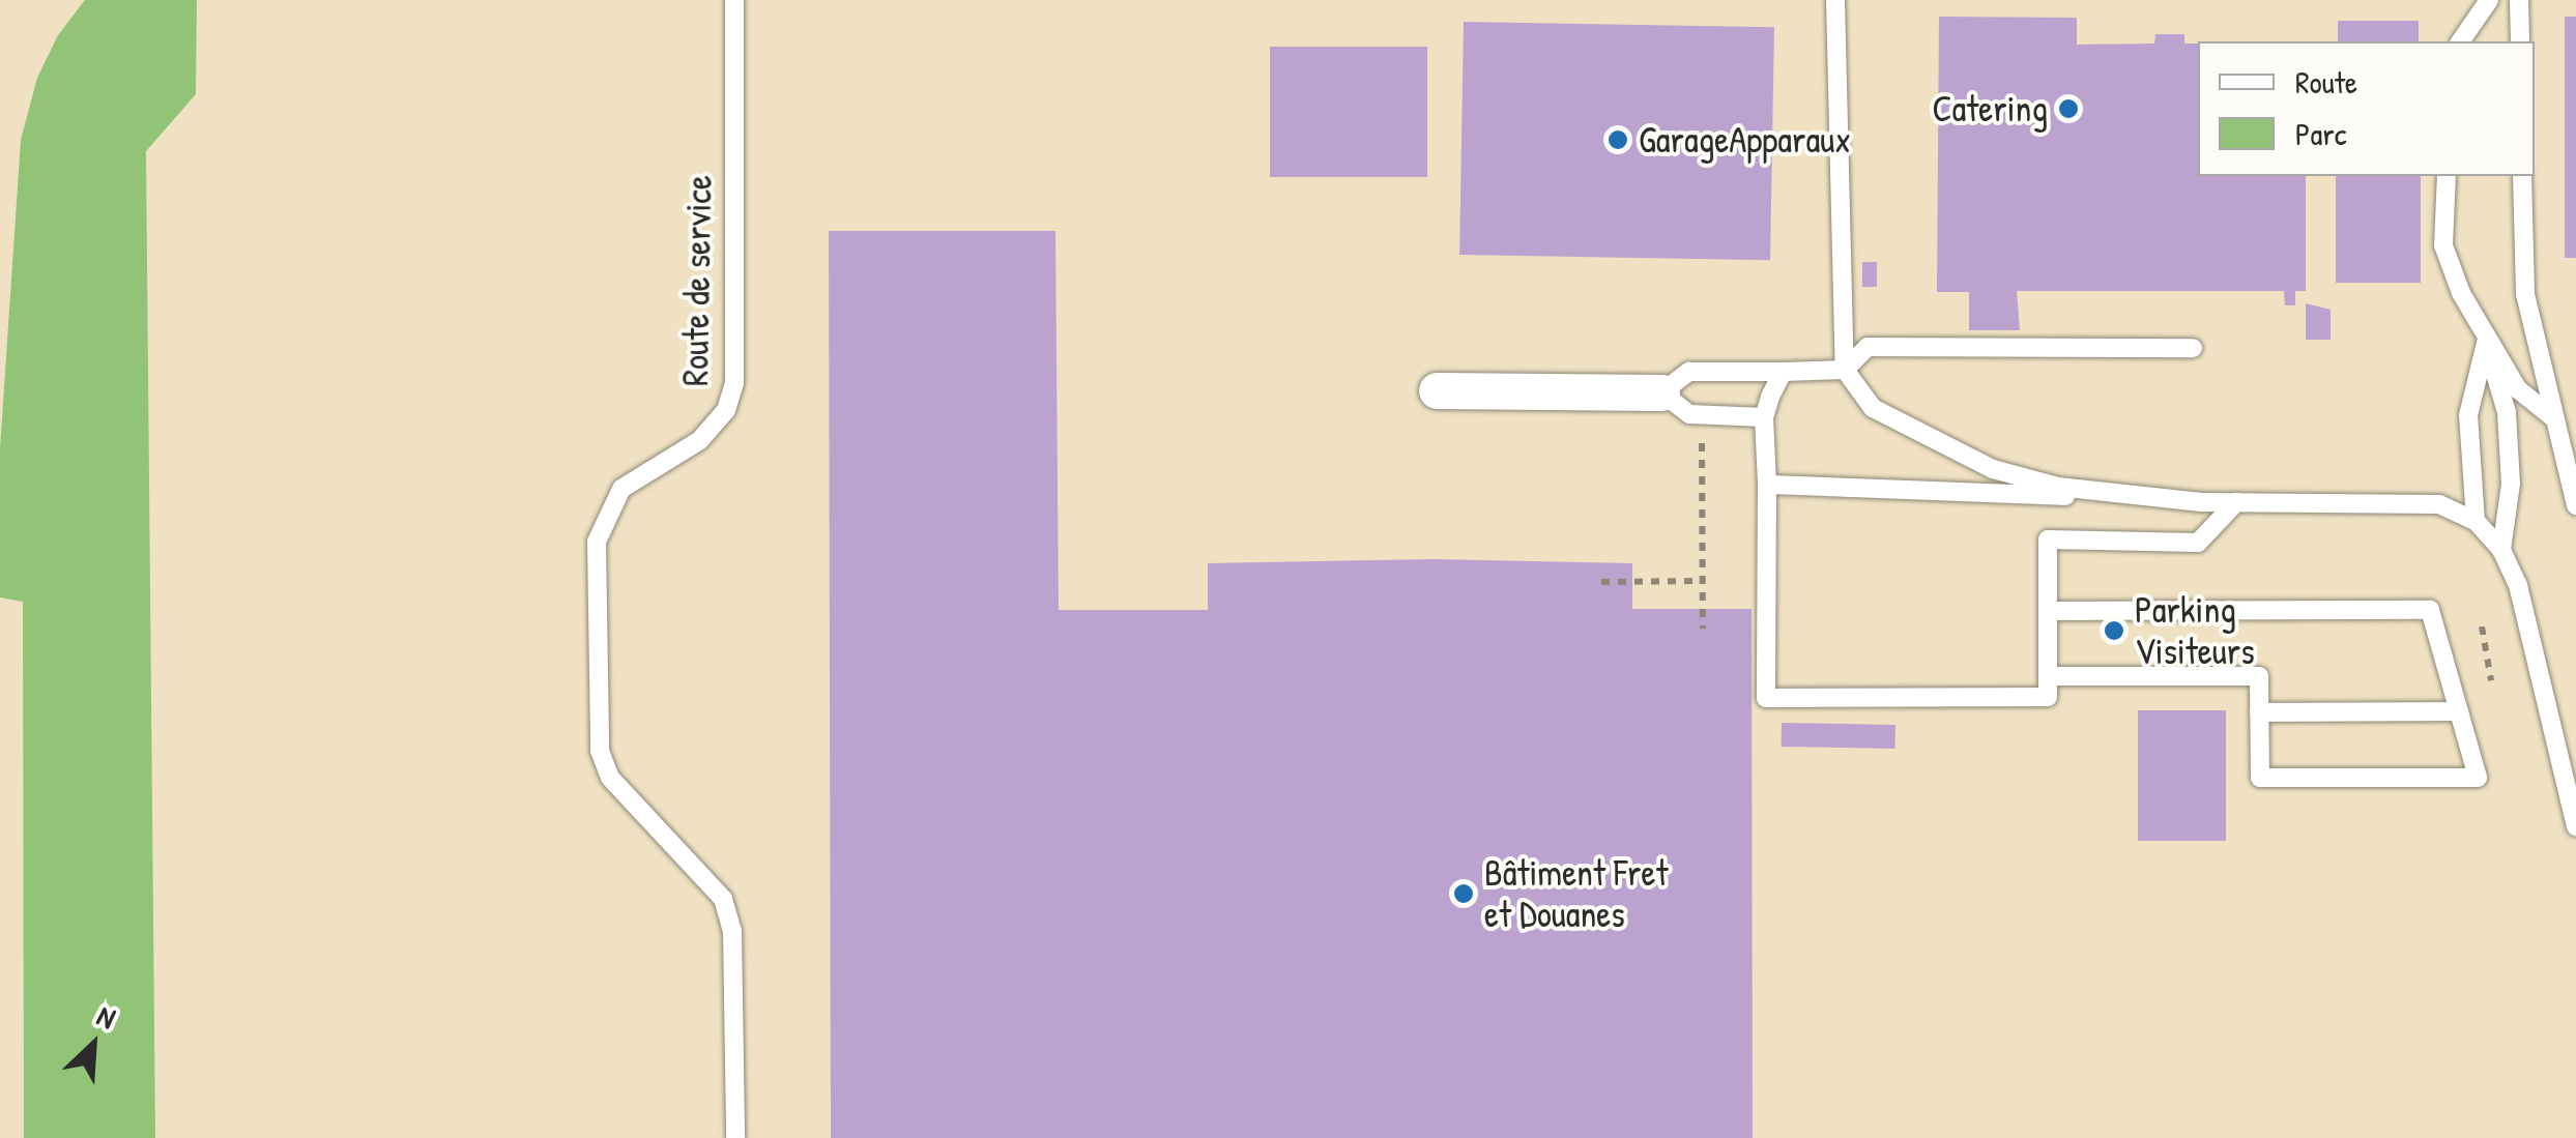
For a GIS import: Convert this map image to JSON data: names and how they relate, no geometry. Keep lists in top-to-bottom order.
{
  "streets": {
    "lane": ["Route de service"]
  },
  "places": [
    "Catering",
    "GarageApparaux",
    "Parking Visiteurs",
    "Bâtiment Fret et Douanes"
  ],
  "legend": ["Route", "Parc"],
  "north": "top right"
}
